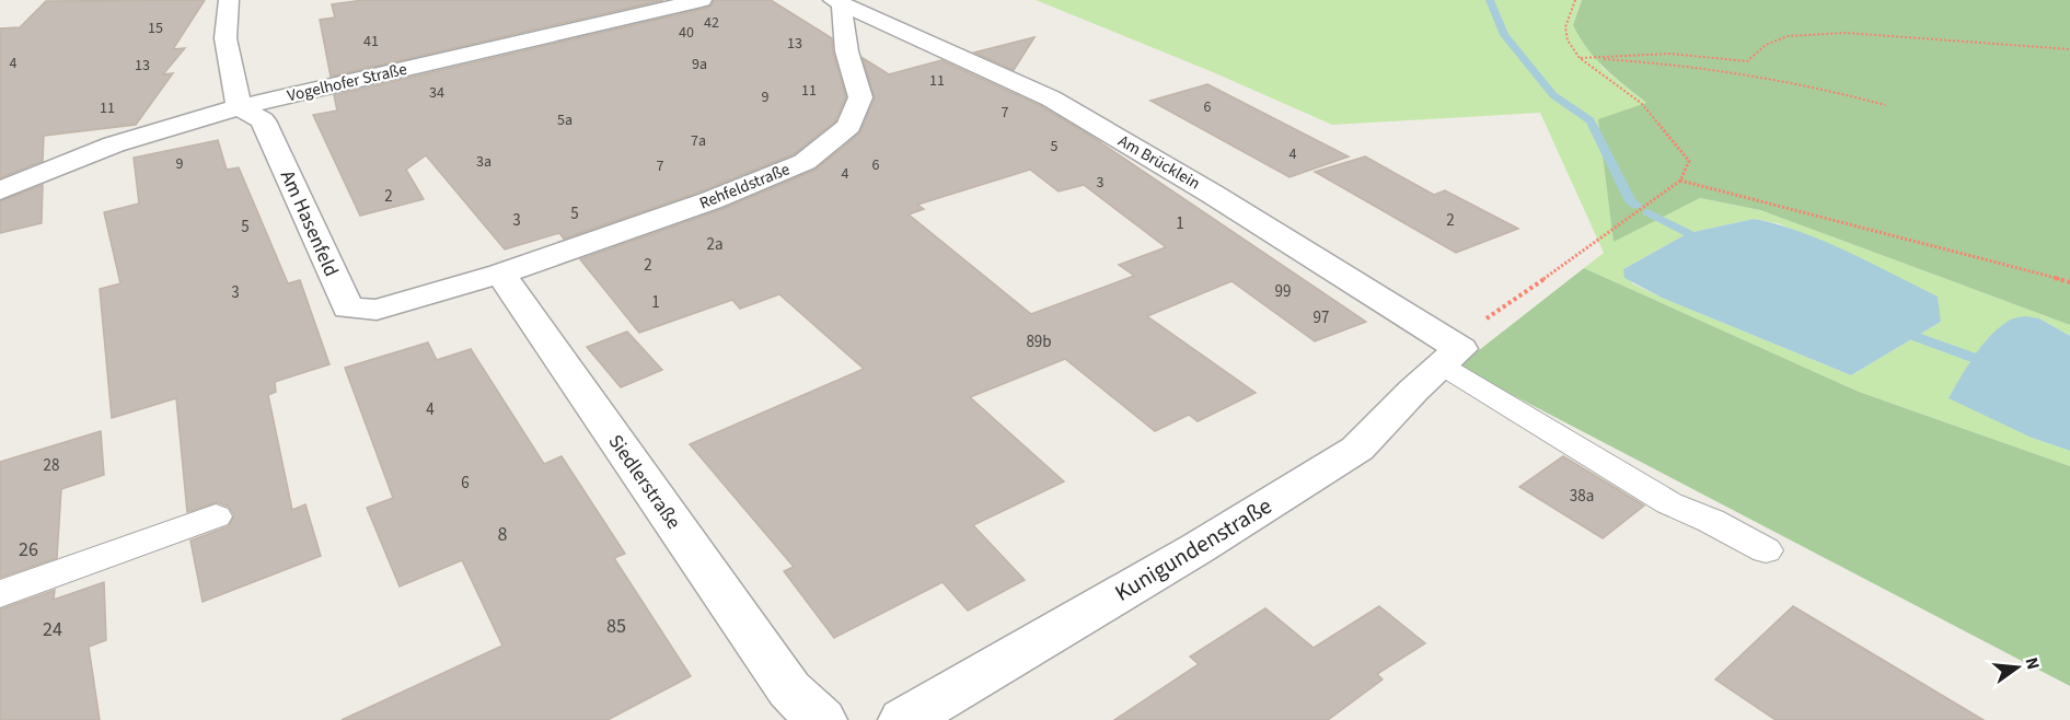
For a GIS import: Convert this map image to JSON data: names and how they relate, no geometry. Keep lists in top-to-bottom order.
{
  "streets": {
    "street": [
      "Vogelhofer Straße",
      "Am Brücklein",
      "Rehfeldstraße",
      "Am Hasenfeld",
      "Siedlerstraße",
      "Kunigundenstraße"
    ]
  },
  "crossings": [
    ["Vogelhofer Straße", "Am Hasenfeld"],
    ["Am Brücklein", "Rehfeldstraße"],
    ["Am Brücklein", "Kunigundenstraße"],
    ["Rehfeldstraße", "Am Hasenfeld"],
    ["Rehfeldstraße", "Siedlerstraße"],
    ["Am Hasenfeld", "Siedlerstraße"]
  ],
  "house_numbers": [
    "42",
    "15",
    "40",
    "41",
    "13",
    "4",
    "9a",
    "13",
    "11",
    "11",
    "34",
    "9",
    "6",
    "11",
    "7",
    "5a",
    "7a",
    "5",
    "4",
    "3a",
    "9",
    "6",
    "7",
    "4",
    "3",
    "2",
    "5",
    "3",
    "2",
    "1",
    "5",
    "2a",
    "2",
    "99",
    "3",
    "1",
    "97",
    "89b",
    "4",
    "28",
    "6",
    "38a",
    "8",
    "26",
    "85",
    "24"
  ],
  "north": "right"
}
